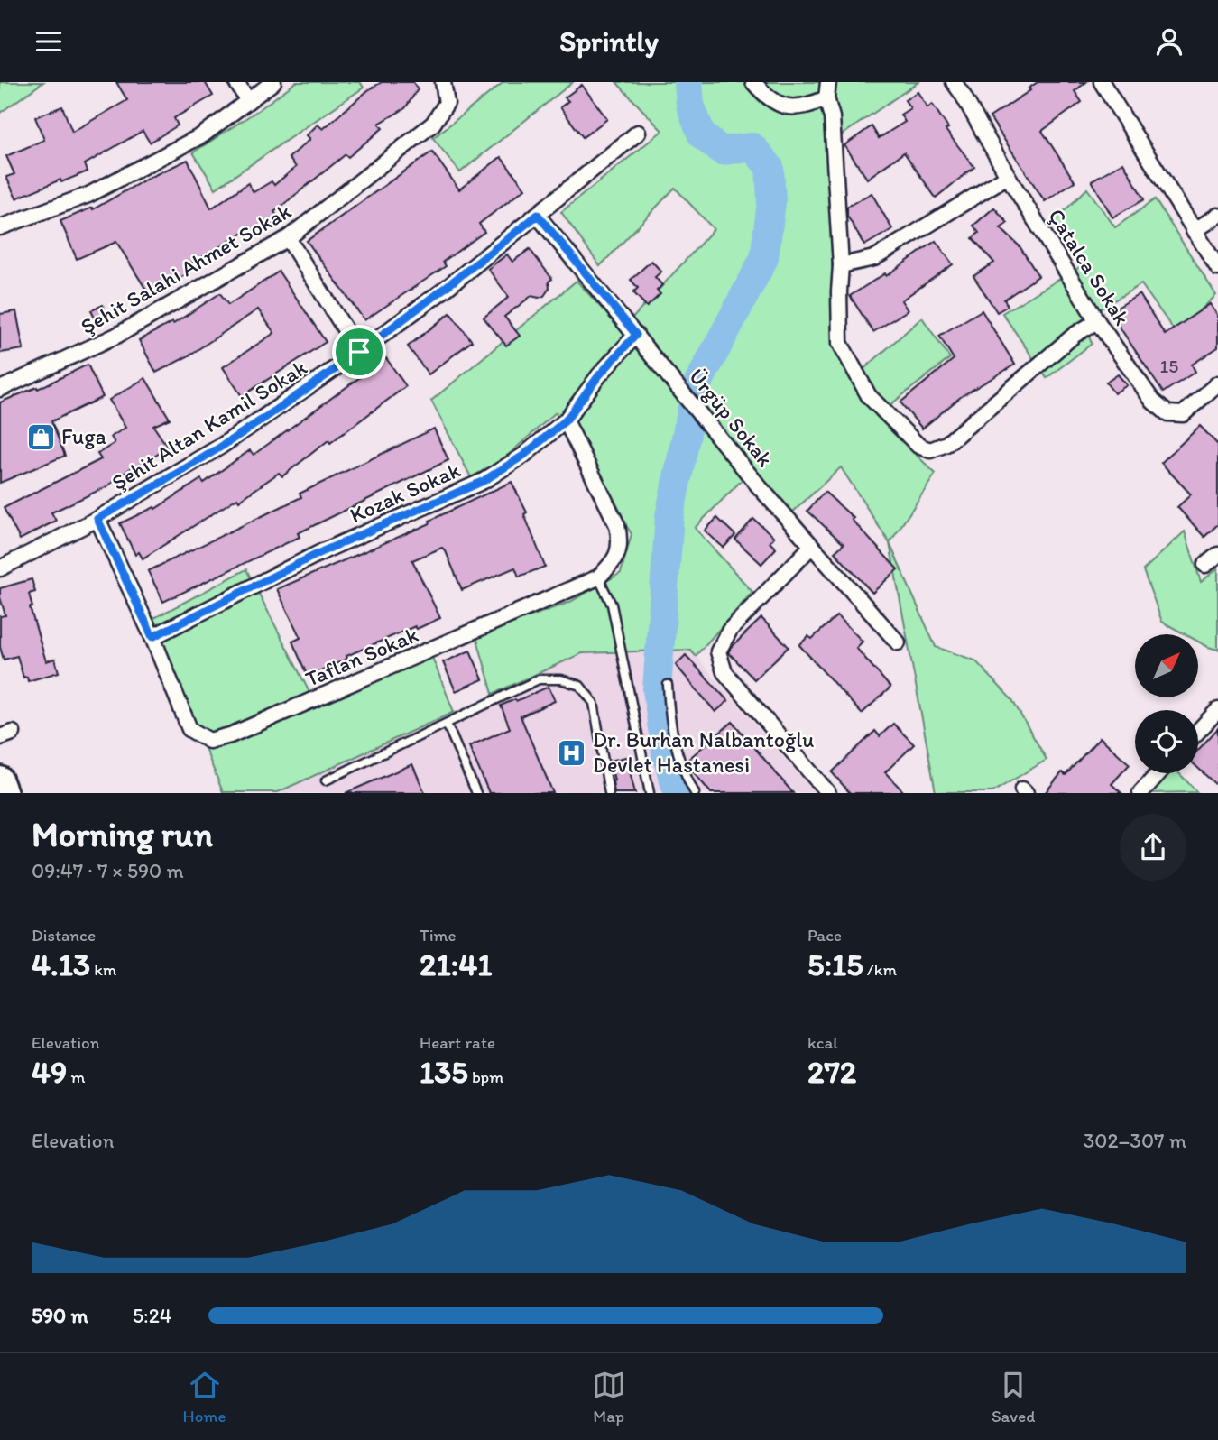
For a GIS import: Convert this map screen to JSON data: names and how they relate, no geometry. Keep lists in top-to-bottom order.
{
  "streets": {
    "street": [
      "Çatalca Sokak",
      "Şehit Salahi Ahmet Sokak",
      "Ürgüp Sokak",
      "Şehit Altan Kamil Sokak",
      "Kozak Sokak",
      "Taflan Sokak"
    ]
  },
  "crossings": [
    ["Ürgüp Sokak", "Şehit Altan Kamil Sokak"],
    ["Ürgüp Sokak", "Kozak Sokak"],
    ["Şehit Altan Kamil Sokak", "Taflan Sokak"],
    ["Kozak Sokak", "Taflan Sokak"]
  ],
  "places": {
    "shop": ["Fuga"],
    "hospital": ["Dr. Burhan Nalbantoğlu Devlet Hastanesi"]
  },
  "house_numbers": ["15"],
  "north": "top right",
  "page": {
    "header": "Sprintly",
    "heading": ["Morning run", "09:47 · 7 × 590 m"],
    "stats": [
      ["Distance", "4.13 km"],
      ["Time", "21:41"],
      ["Pace", "5:15 /km"],
      ["Elevation", "49 m"],
      ["Heart rate", "135 bpm"],
      ["kcal", "272"]
    ],
    "chart": ["Elevation", "302–307 m"],
    "list": [
      {
        "name": "590 m",
        "note": "5:24"
      }
    ],
    "tabs": ["Home", "Map", "Saved"]
  }
}
